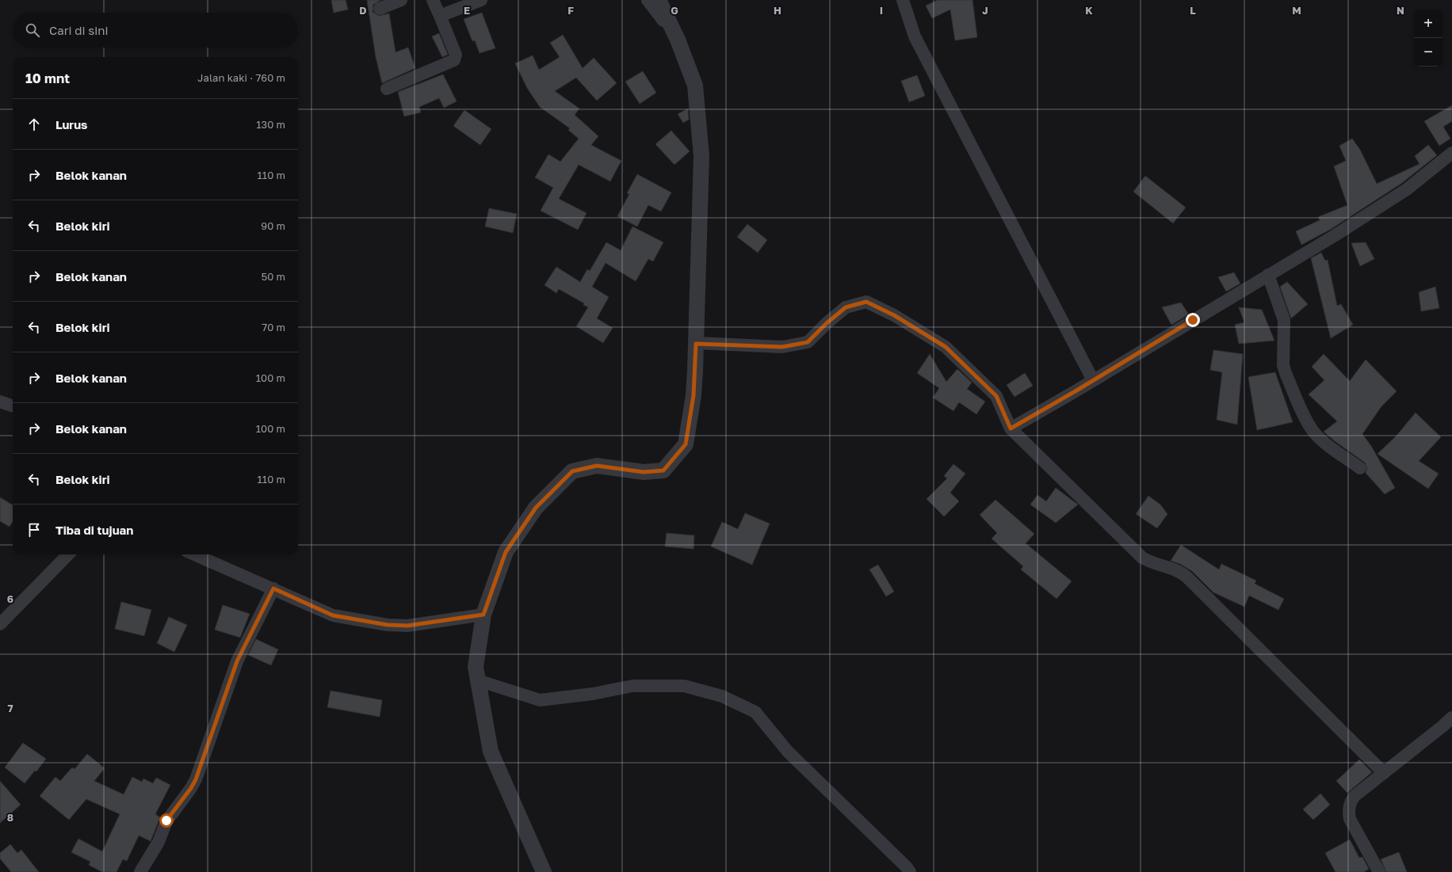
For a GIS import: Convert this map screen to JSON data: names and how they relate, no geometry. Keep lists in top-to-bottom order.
{
  "page": {
    "map_buttons": ["+", "−"],
    "search": "Cari di sini",
    "heading": ["10 mnt", "Jalan kaki · 760 m"],
    "list": [
      ["Lurus", "130 m"],
      ["Belok kanan", "110 m"],
      ["Belok kiri", "90 m"],
      ["Belok kanan", "50 m"],
      ["Belok kiri", "70 m"],
      ["Belok kanan", "100 m"],
      ["Belok kanan", "100 m"],
      ["Belok kiri", "110 m"],
      "Tiba di tujuan"
    ]
  },
  "grid": {
    "columns": [
      "D",
      "E",
      "F",
      "G",
      "H",
      "I",
      "J",
      "K",
      "L",
      "M",
      "N"
    ],
    "rows": ["6", "7", "8"]
  }
}
